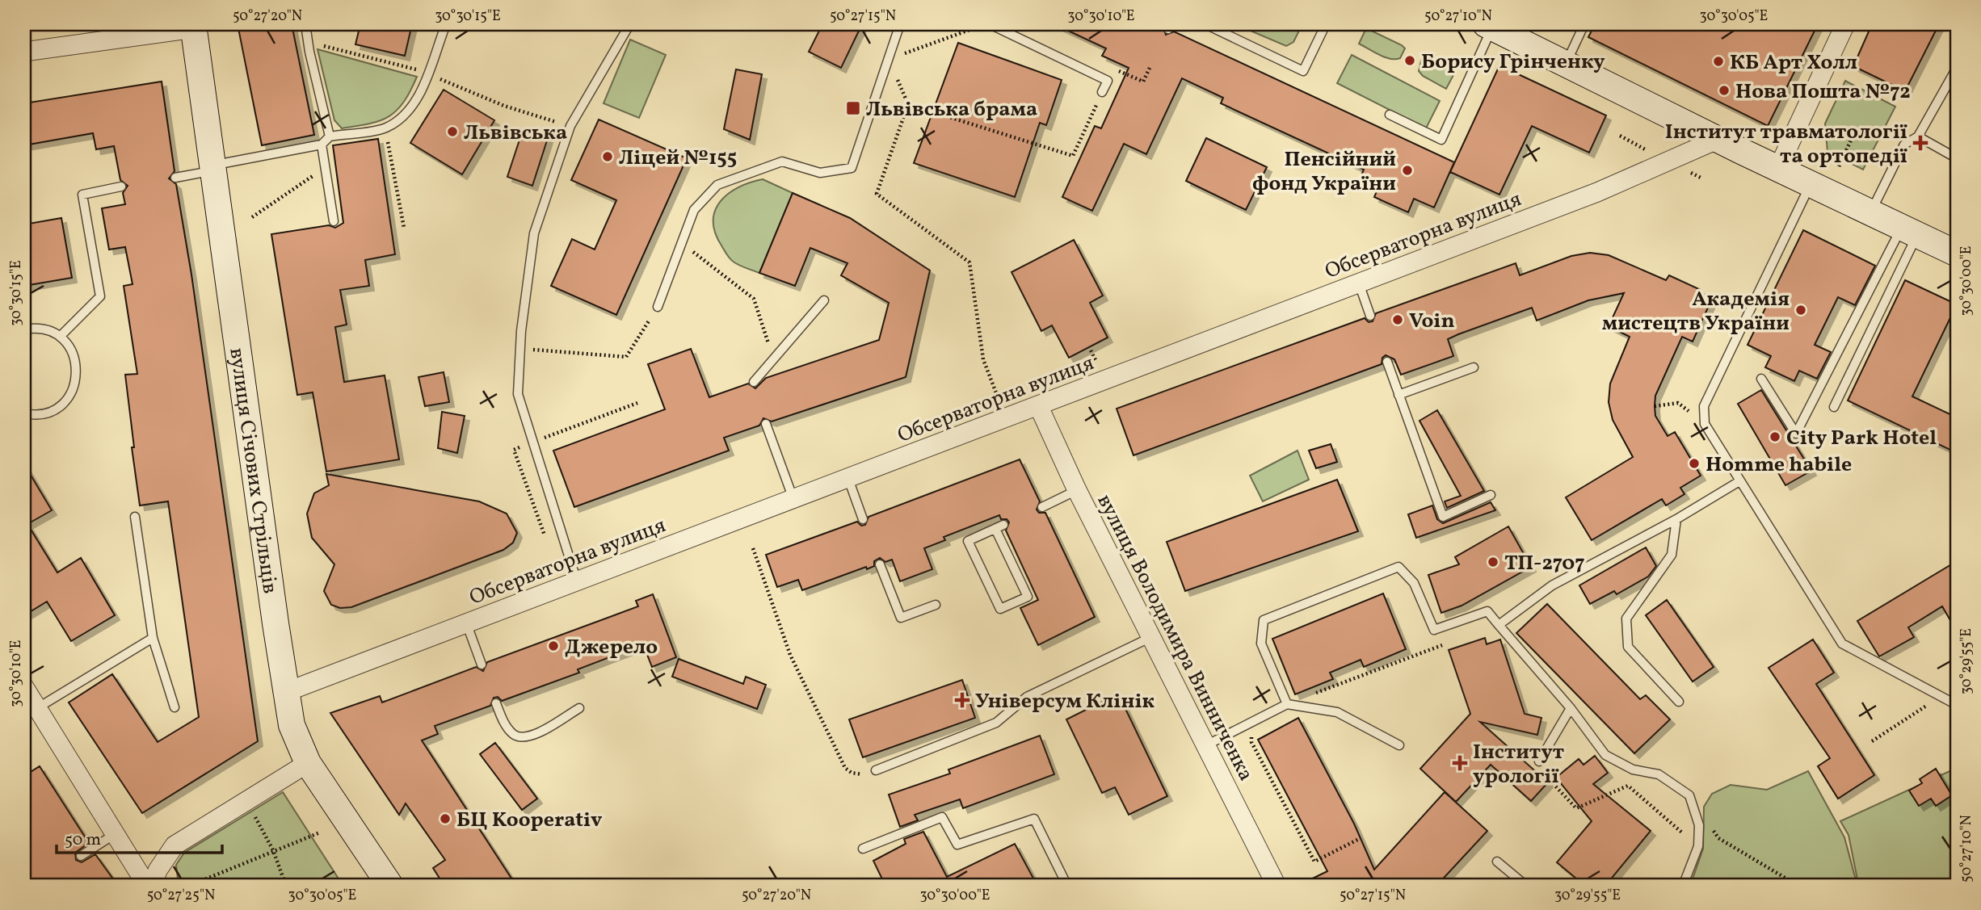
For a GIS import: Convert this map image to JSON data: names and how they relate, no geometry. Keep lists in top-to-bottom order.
{
  "streets": {
    "main road": ["вулиця Січових Стрільців"],
    "street": ["Обсерваторна вулиця", "вулиця Володимира Винниченка"]
  },
  "crossings": [
    ["Обсерваторна вулиця", "вулиця Січових Стрільців"],
    ["Обсерваторна вулиця", "вулиця Володимира Винниченка"]
  ],
  "places": {
    "other": [
      "Борису Грінченку",
      "КБ Арт Холл",
      "Нова Пошта №72",
      "Львівська",
      "Ліцей №155",
      "Пенсійний фонд України",
      "Академія мистецтв України",
      "Voin",
      "City Park Hotel",
      "Homme habile",
      "ТП-2707",
      "Джерело",
      "БЦ Kooperativ"
    ],
    "transit": ["Львівська брама"],
    "health": ["Інститут травматології та ортопедії", "Універсум Клінік", "Інститут урології"]
  },
  "scale_bar": "50 m",
  "coordinates": [
    "50°27'20\"N",
    "30°30'15\"E",
    "50°27'15\"N",
    "30°30'10\"E",
    "50°27'10\"N",
    "30°30'05\"E",
    "30°30'00\"E",
    "30°29'55\"E",
    "50°27'25\"N"
  ]
}
